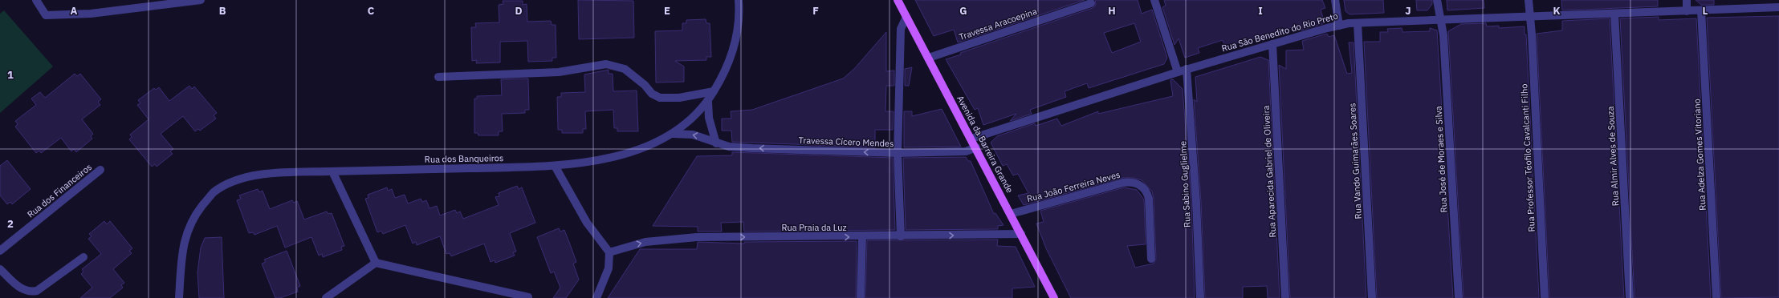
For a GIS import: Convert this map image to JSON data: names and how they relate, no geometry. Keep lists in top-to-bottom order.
{
  "streets": {
    "main road": ["Avenida da Barreira Grande"],
    "street": [
      "Travessa Aracoepina",
      "Rua São Benedito do Rio Preto",
      "Travessa Cícero Mendes",
      "Rua Adelza Gomes Vitoriano",
      "Rua Almir Alves de Souza",
      "Rua Professor Téofilo Cavalcanti Filho",
      "Rua dos Banqueiros",
      "Rua José de Moraes e Silva",
      "Rua Vando Guimarães Soares",
      "Rua Aparecida Gabriel de Oliveira",
      "Rua Sabino Guglielme",
      "Rua João Ferreira Neves",
      "Rua dos Financeiros",
      "Rua Praia da Luz"
    ]
  },
  "crossings": [
    ["Travessa Aracoepina", "Avenida da Barreira Grande"],
    ["Rua São Benedito do Rio Preto", "Avenida da Barreira Grande"],
    ["Rua São Benedito do Rio Preto", "Rua Adelza Gomes Vitoriano"],
    ["Rua São Benedito do Rio Preto", "Rua Almir Alves de Souza"],
    ["Rua São Benedito do Rio Preto", "Rua Professor Téofilo Cavalcanti Filho"],
    ["Rua São Benedito do Rio Preto", "Rua José de Moraes e Silva"],
    ["Rua São Benedito do Rio Preto", "Rua Vando Guimarães Soares"],
    ["Rua São Benedito do Rio Preto", "Rua Aparecida Gabriel de Oliveira"],
    ["Rua São Benedito do Rio Preto", "Rua Sabino Guglielme"],
    ["Travessa Cícero Mendes", "Avenida da Barreira Grande"],
    ["Travessa Cícero Mendes", "Rua dos Banqueiros"],
    ["Avenida da Barreira Grande", "Rua João Ferreira Neves"],
    ["Avenida da Barreira Grande", "Rua Praia da Luz"]
  ],
  "one_way": ["Travessa Cícero Mendes", "Rua Praia da Luz"],
  "grid": {
    "columns": [
      "A",
      "B",
      "C",
      "D",
      "E",
      "F",
      "G",
      "H",
      "I",
      "J",
      "K",
      "L"
    ],
    "rows": ["1", "2"]
  }
}
